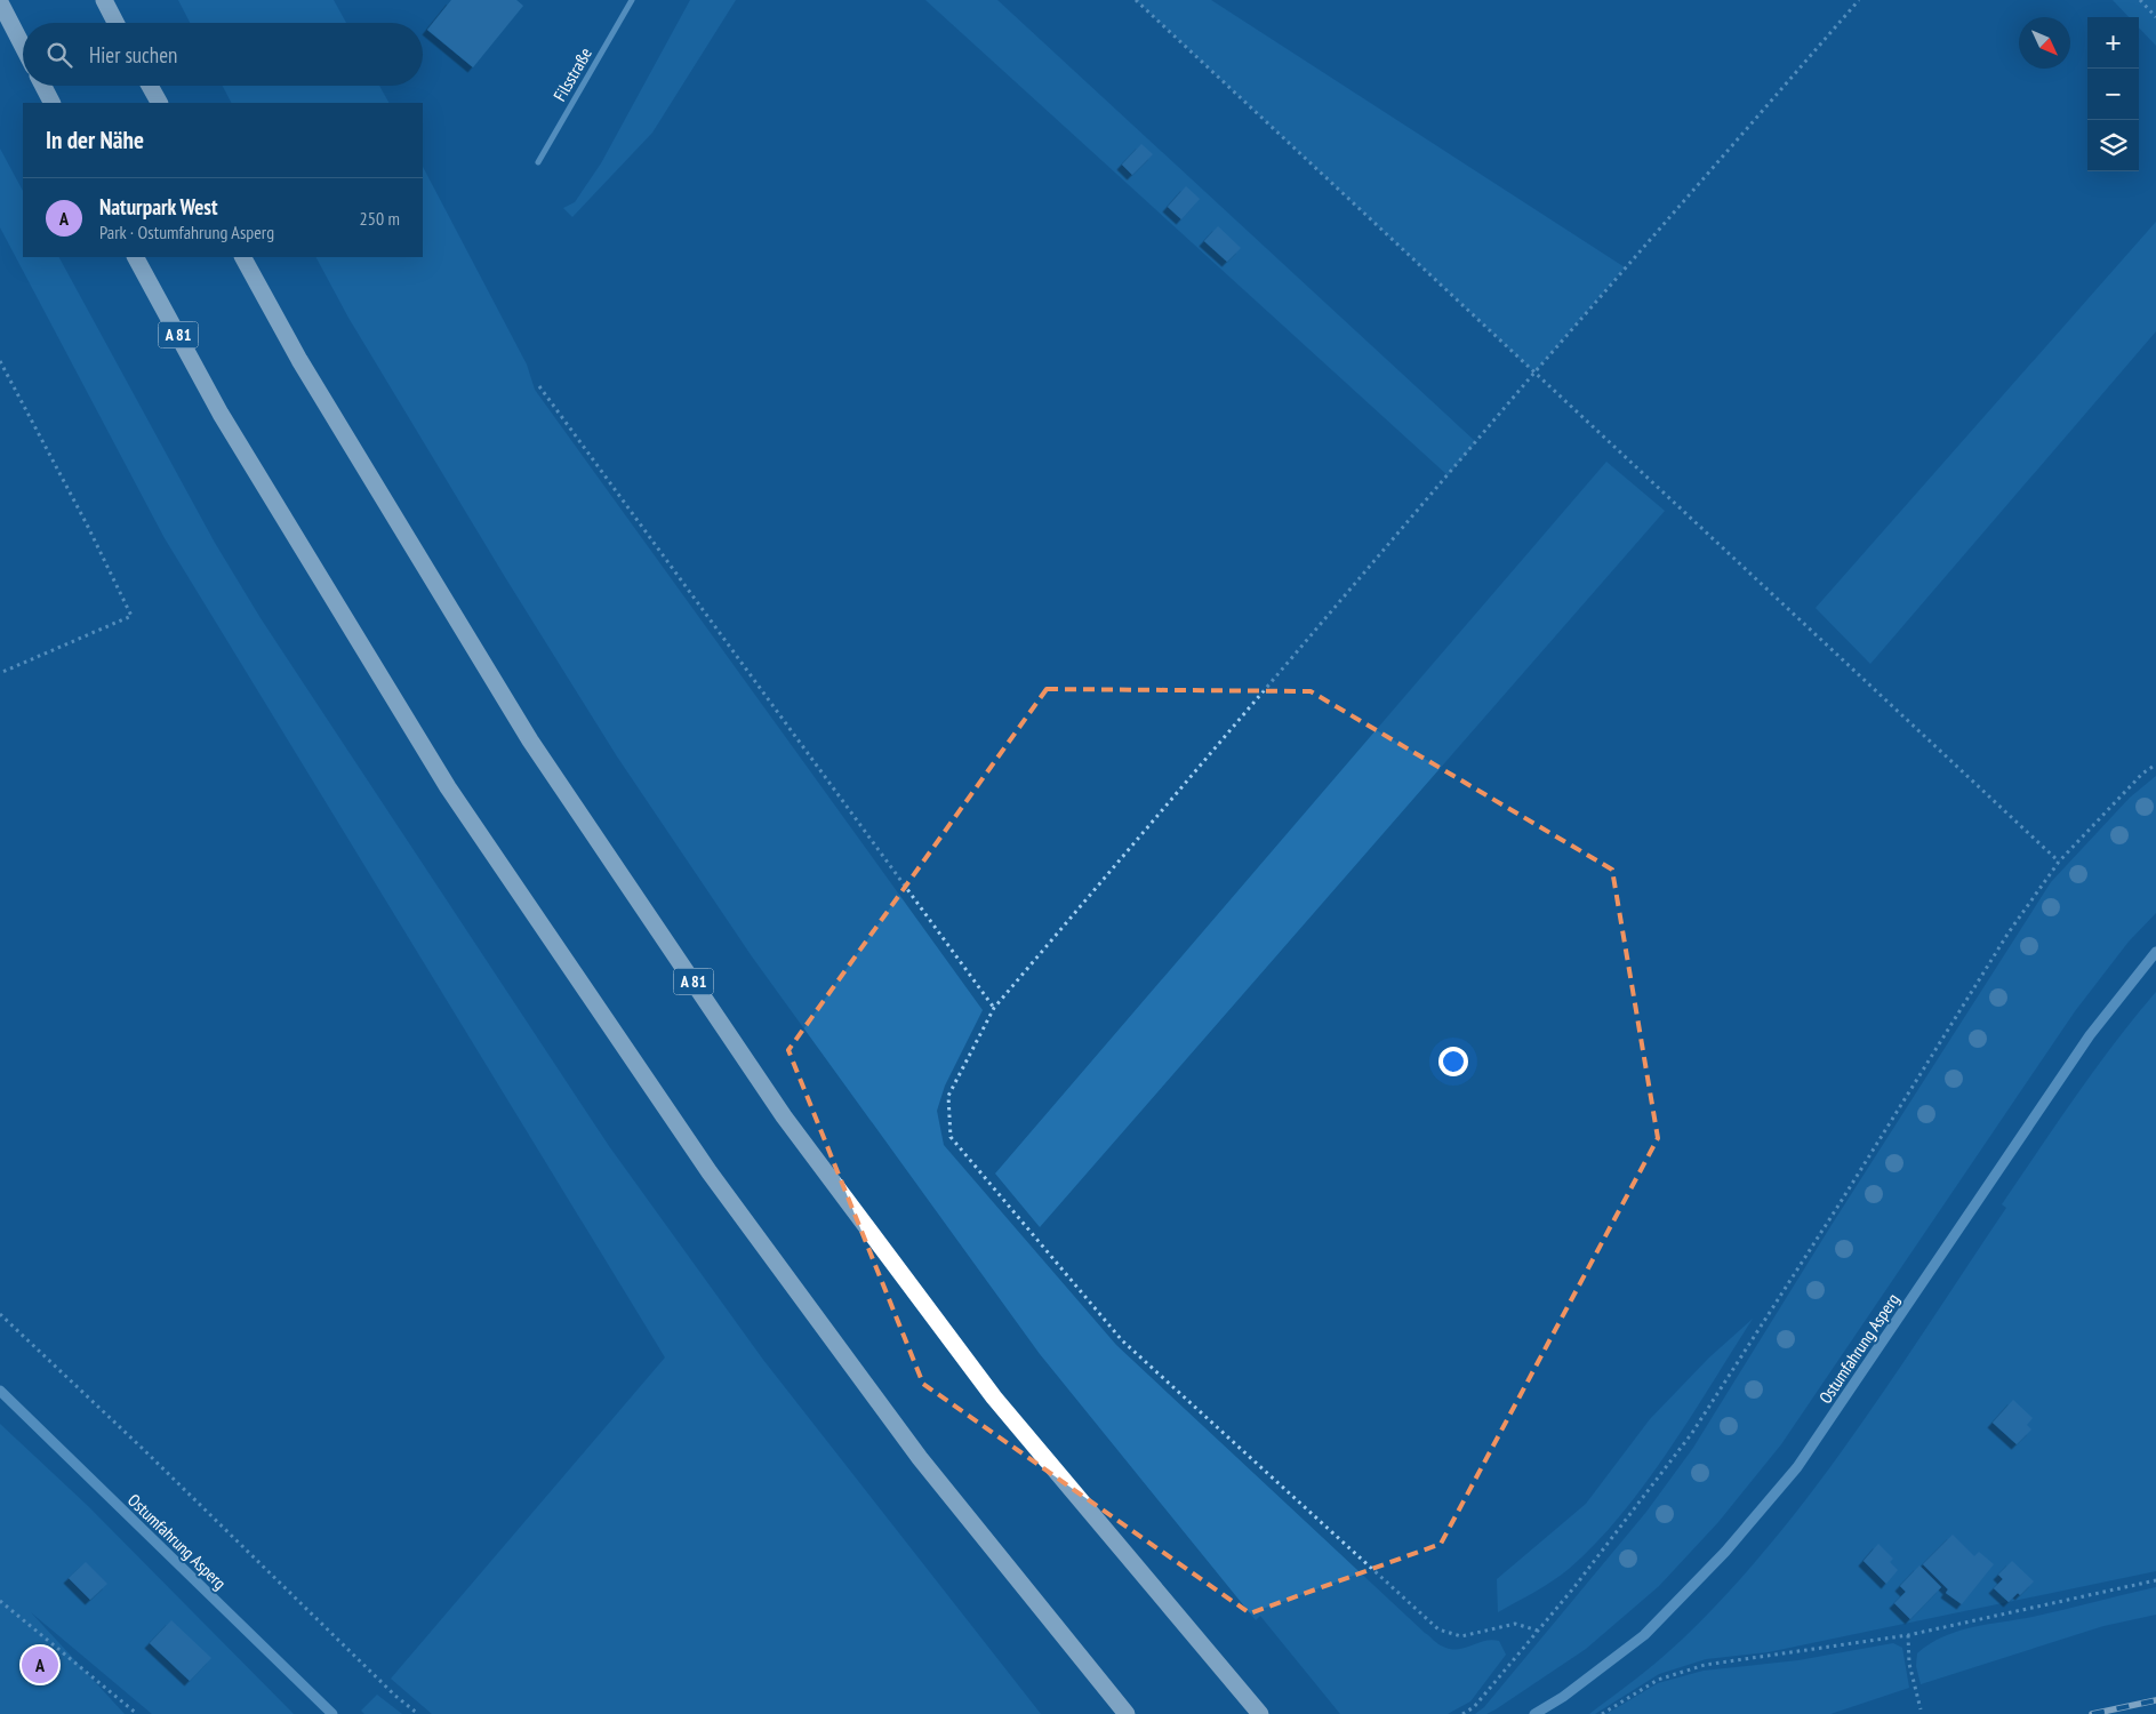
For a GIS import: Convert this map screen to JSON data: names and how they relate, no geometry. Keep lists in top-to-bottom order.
{
  "streets": {
    "highway": ["A 81"],
    "street": ["Filsstraße", "Ostumfahrung Asperg"]
  },
  "north": "bottom right",
  "page": {
    "map_buttons": ["+", "−"],
    "search": "Hier suchen",
    "heading": "In der Nähe",
    "list": [
      {
        "mark": "A",
        "name": "Naturpark West",
        "note": "Park · Ostumfahrung Asperg",
        "value": "250 m"
      }
    ],
    "pins": "A"
  }
}
